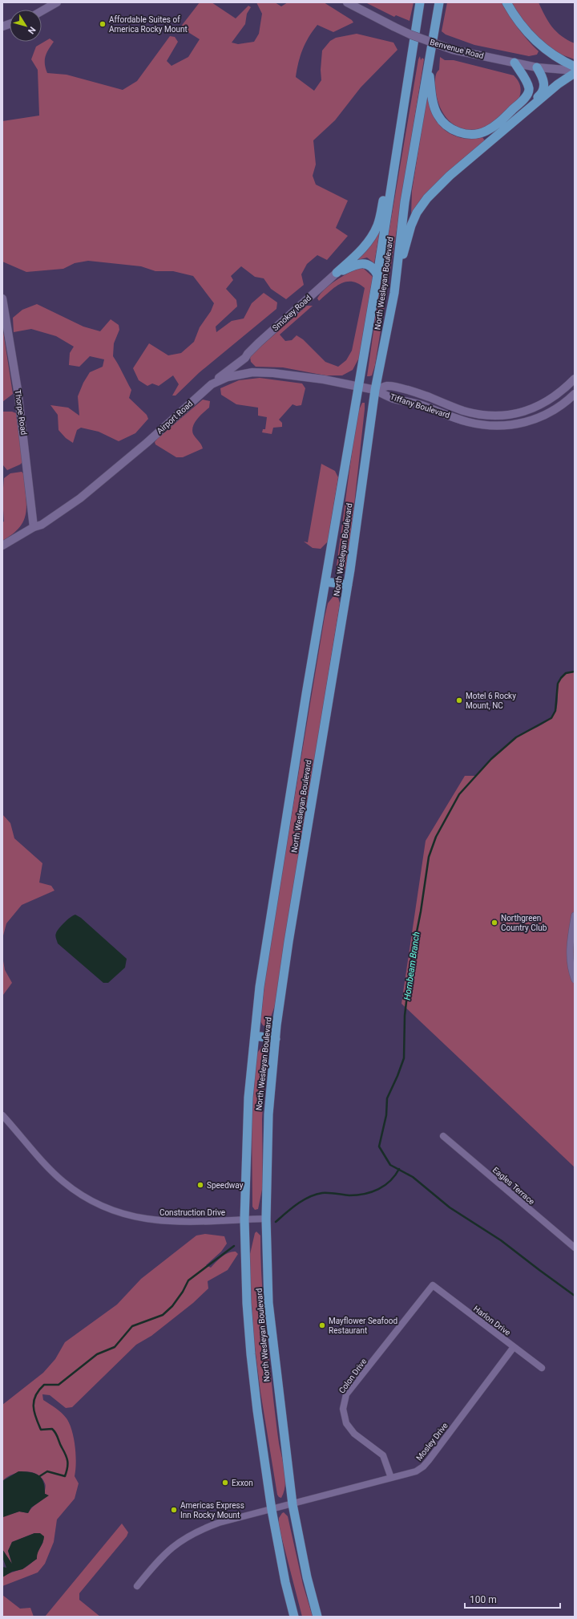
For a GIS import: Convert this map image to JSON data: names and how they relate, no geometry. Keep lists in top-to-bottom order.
{
  "streets": {
    "highway": ["North Wesleyan Boulevard"],
    "main road": [
      "Benvenue Road",
      "Smokey Road",
      "Tiffany Boulevard",
      "Thorpe Road",
      "Airport Road"
    ],
    "street": [
      "Eagles Terrace",
      "Construction Drive",
      "Harlon Drive",
      "Colon Drive",
      "Mosley Drive"
    ]
  },
  "crossings": [
    ["North Wesleyan Boulevard", "Tiffany Boulevard"],
    ["North Wesleyan Boulevard", "Airport Road"],
    ["North Wesleyan Boulevard", "Construction Drive"],
    ["North Wesleyan Boulevard", "Mosley Drive"],
    ["Smokey Road", "Airport Road"],
    ["Tiffany Boulevard", "Airport Road"],
    ["Thorpe Road", "Airport Road"],
    ["Harlon Drive", "Colon Drive"],
    ["Harlon Drive", "Mosley Drive"],
    ["Colon Drive", "Mosley Drive"]
  ],
  "water": ["Hornbeam Branch"],
  "places": [
    "Affordable Suites of America Rocky Mount",
    "Motel 6 Rocky Mount, NC",
    "Northgreen Country Club",
    "Speedway",
    "Mayflower Seafood Restaurant",
    "Exxon",
    "Americas Express Inn Rocky Mount"
  ],
  "scale_bar": "100 m",
  "north": "bottom right"
}
